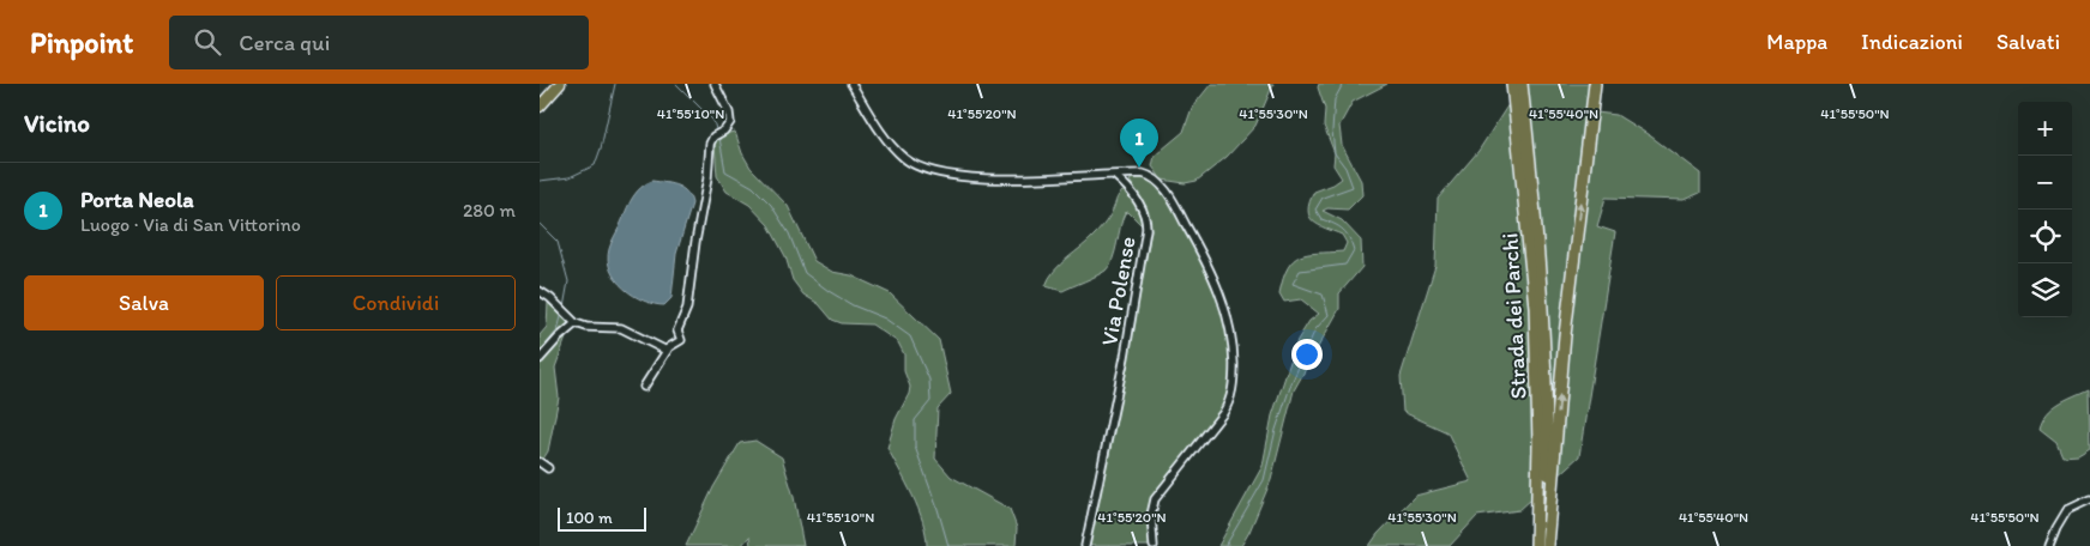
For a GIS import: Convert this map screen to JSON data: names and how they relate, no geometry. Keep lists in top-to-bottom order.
{
  "streets": {
    "highway": ["Strada dei Parchi"],
    "street": ["Via Polense"]
  },
  "scale_bar": "100 m",
  "page": {
    "header": "Pinpoint",
    "search": "Cerca qui",
    "nav": ["Mappa", "Indicazioni", "Salvati"],
    "heading": "Vicino",
    "map_buttons": ["+", "−"],
    "pins": "1",
    "list": [
      {
        "mark": "1",
        "name": "Porta Neola",
        "note": "Luogo · Via di San Vittorino",
        "value": "280 m"
      }
    ],
    "buttons": ["Salva", "Condividi"],
    "scale": "100 m"
  },
  "coordinates": [
    "41°55'50\"N",
    "41°55'10\"N",
    "41°55'20\"N",
    "41°55'30\"N",
    "41°55'40\"N"
  ]
}
